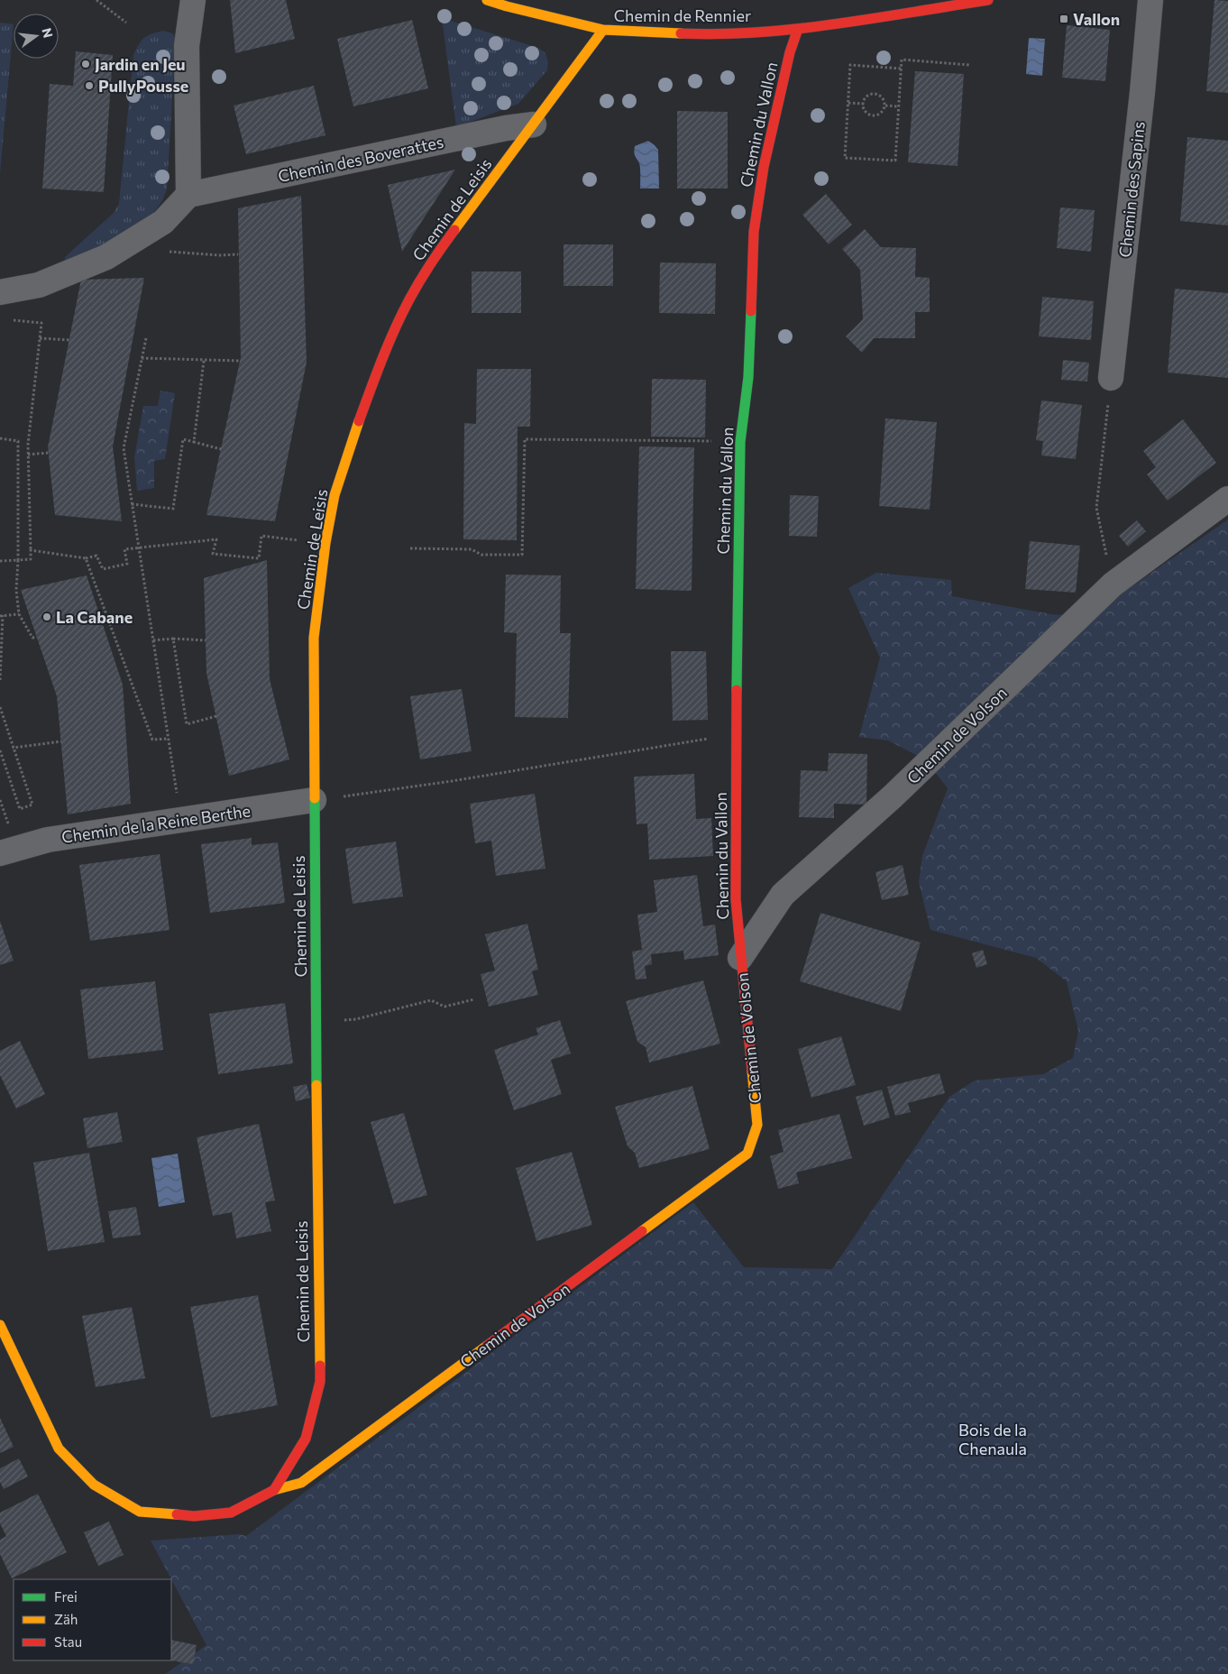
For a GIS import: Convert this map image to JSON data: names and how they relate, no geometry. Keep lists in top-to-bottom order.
{
  "streets": {
    "street": [
      "Chemin de Rennier",
      "Chemin du Vallon",
      "Chemin des Boverattes",
      "Chemin des Sapins",
      "Chemin de Leisis",
      "Chemin de Volson",
      "Chemin de la Reine Berthe"
    ]
  },
  "crossings": [
    ["Chemin de Rennier", "Chemin du Vallon"],
    ["Chemin de Rennier", "Chemin de Leisis"],
    ["Chemin du Vallon", "Chemin de Volson"],
    ["Chemin des Boverattes", "Chemin de Leisis"],
    ["Chemin de Leisis", "Chemin de Volson"],
    ["Chemin de Leisis", "Chemin de la Reine Berthe"]
  ],
  "parks": ["Bois de la Chenaula"],
  "places": {
    "transit": ["Vallon"],
    "other": ["Jardin en Jeu", "PullyPousse", "La Cabane"]
  },
  "legend": ["Frei", "Zäh", "Stau"],
  "north": "right"
}
